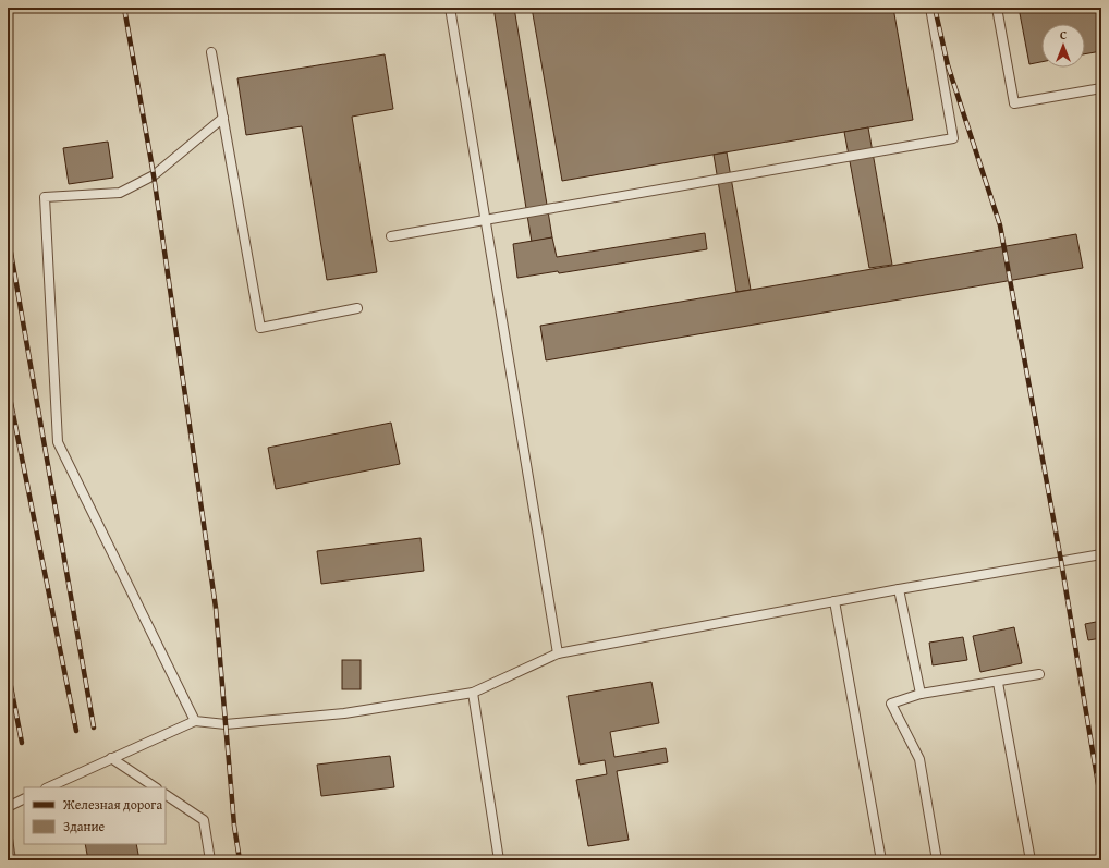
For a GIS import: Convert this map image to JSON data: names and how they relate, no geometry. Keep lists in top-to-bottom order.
{
  "legend": ["Железная дорога", "Здание"],
  "north": "top"
}
